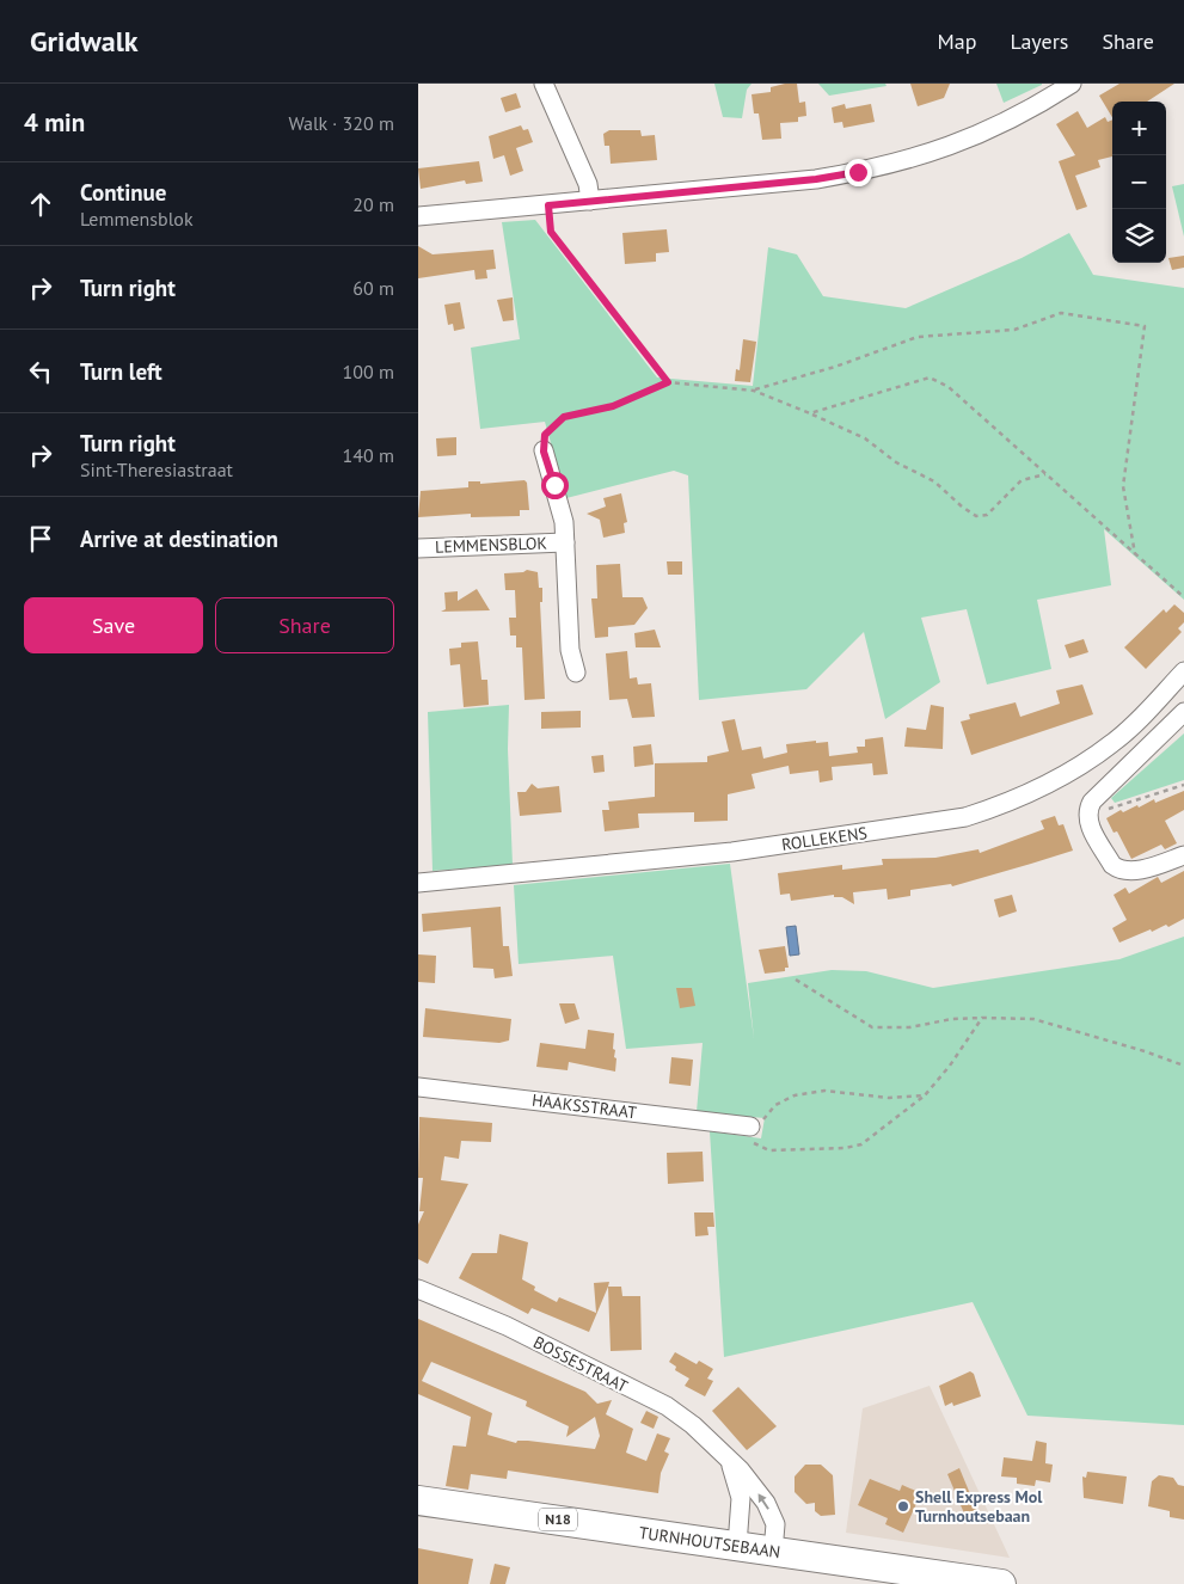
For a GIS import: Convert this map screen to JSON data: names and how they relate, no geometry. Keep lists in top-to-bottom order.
{
  "streets": {
    "main road": ["N18", "TURNHOUTSEBAAN"],
    "street": [
      "LEMMENSBLOK",
      "ROLLEKENS",
      "HAAKSSTRAAT",
      "BOSSESTRAAT"
    ]
  },
  "crossings": [
    ["BOSSESTRAAT", "TURNHOUTSEBAAN"]
  ],
  "places": ["Shell Express Mol Turnhoutsebaan"],
  "page": {
    "header": "Gridwalk",
    "nav": ["Map", "Layers", "Share"],
    "heading": ["4 min", "Walk · 320 m"],
    "map_buttons": ["+", "−"],
    "list": [
      ["Continue", "Lemmensblok", "20 m"],
      ["Turn right", "60 m"],
      ["Turn left", "100 m"],
      ["Turn right", "Sint-Theresiastraat", "140 m"],
      "Arrive at destination"
    ],
    "buttons": ["Save", "Share"]
  }
}
